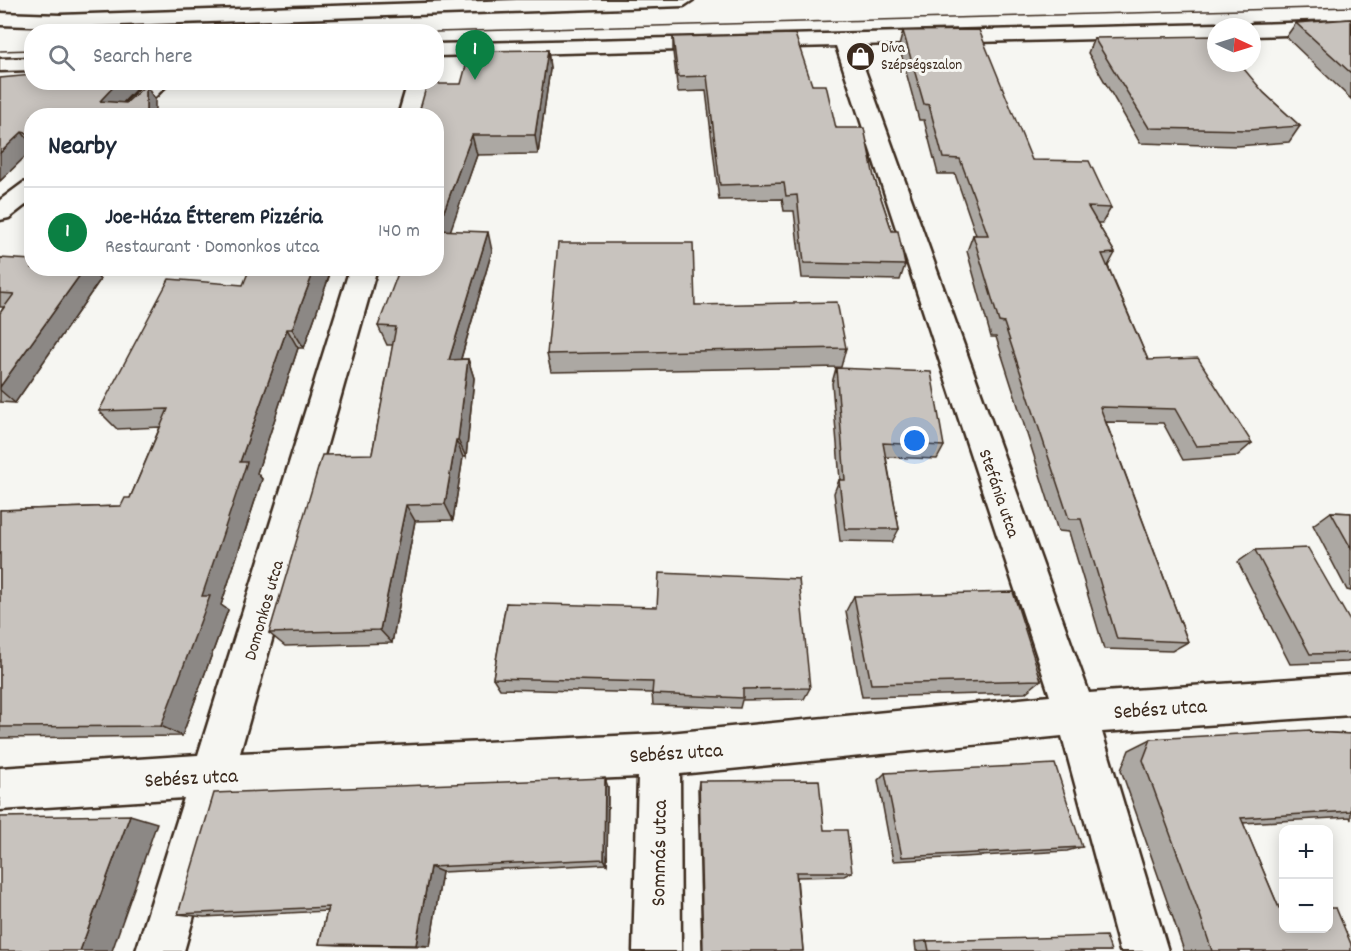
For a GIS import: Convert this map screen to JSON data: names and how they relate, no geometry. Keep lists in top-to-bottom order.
{
  "streets": {
    "street": [
      "Stefánia utca",
      "Domonkos utca",
      "Sebész utca",
      "Sommás utca"
    ]
  },
  "crossings": [
    ["Stefánia utca", "Sebész utca"],
    ["Domonkos utca", "Sebész utca"],
    ["Sebész utca", "Sommás utca"]
  ],
  "places": {
    "shop": ["Díva Szépségszalon"]
  },
  "north": "right",
  "page": {
    "search": "Search here",
    "pins": "1",
    "heading": "Nearby",
    "list": [
      {
        "mark": "1",
        "name": "Joe-Háza Étterem Pizzéria",
        "note": "Restaurant · Domonkos utca",
        "value": "140 m"
      }
    ],
    "map_buttons": ["+", "−"]
  }
}
